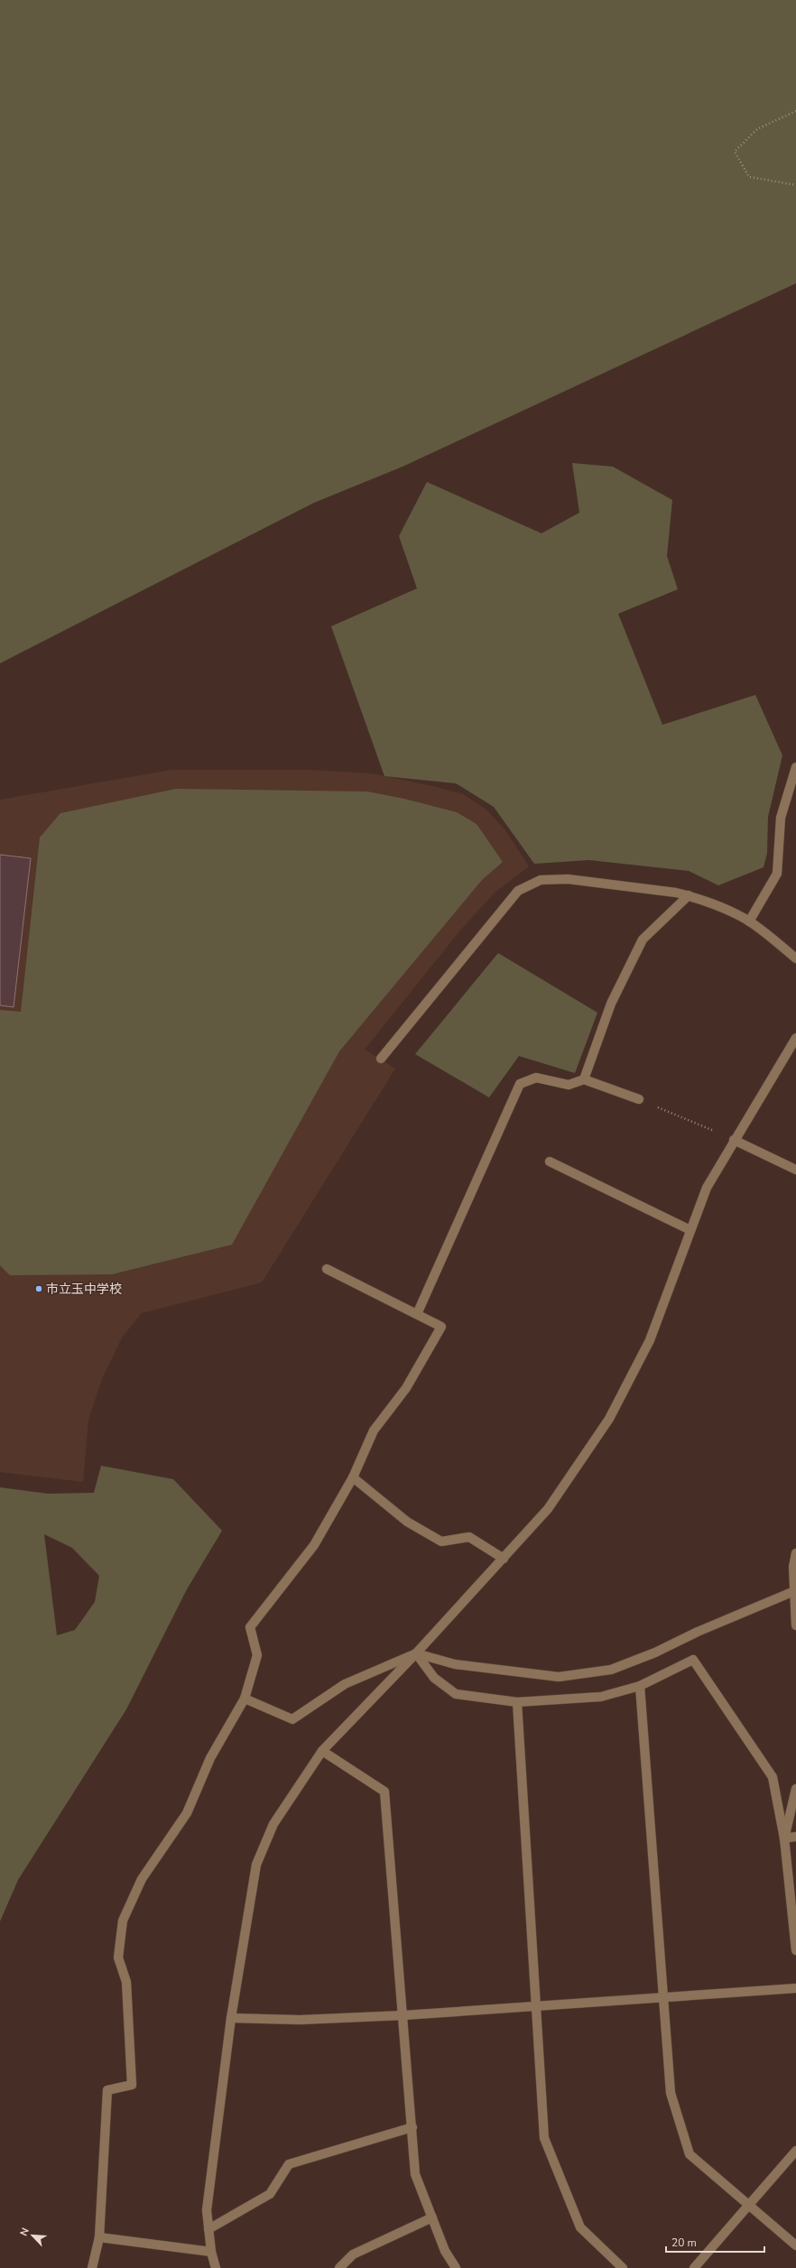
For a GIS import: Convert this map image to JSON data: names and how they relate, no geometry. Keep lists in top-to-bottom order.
{
  "places": ["市立玉中学校"],
  "scale_bar": "20 m",
  "north": "top left"
}
